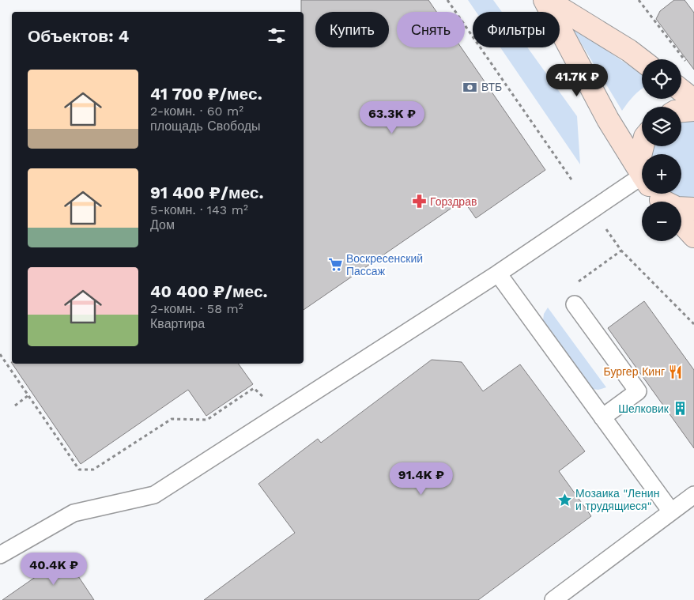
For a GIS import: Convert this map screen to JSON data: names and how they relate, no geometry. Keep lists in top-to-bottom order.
{
  "places": {
    "bank": ["ВТБ"],
    "pharmacy": ["Горздрав"],
    "supermarket": ["Воскресенский Пассаж"],
    "restaurant": ["Бургер Кинг"],
    "building": ["Шелковик"],
    "place": ["Мозаика \"Ленин и трудящиеся\""]
  },
  "page": {
    "chip": ["Купить", "Снять", "Фильтры"],
    "heading": "Объектов: 4",
    "map_buttons": ["+", "−"],
    "list": [
      {
        "name": "41 700 ₽/мес.",
        "note": "2-комн. · 60 m² · площадь Свободы"
      },
      {
        "name": "91 400 ₽/мес.",
        "note": "5-комн. · 143 m² · Дом"
      },
      {
        "name": "40 400 ₽/мес.",
        "note": "2-комн. · 58 m² · Квартира"
      }
    ],
    "price": [
      "41.7K ₽",
      "63.3K ₽",
      "91.4K ₽",
      "40.4K ₽"
    ]
  }
}
